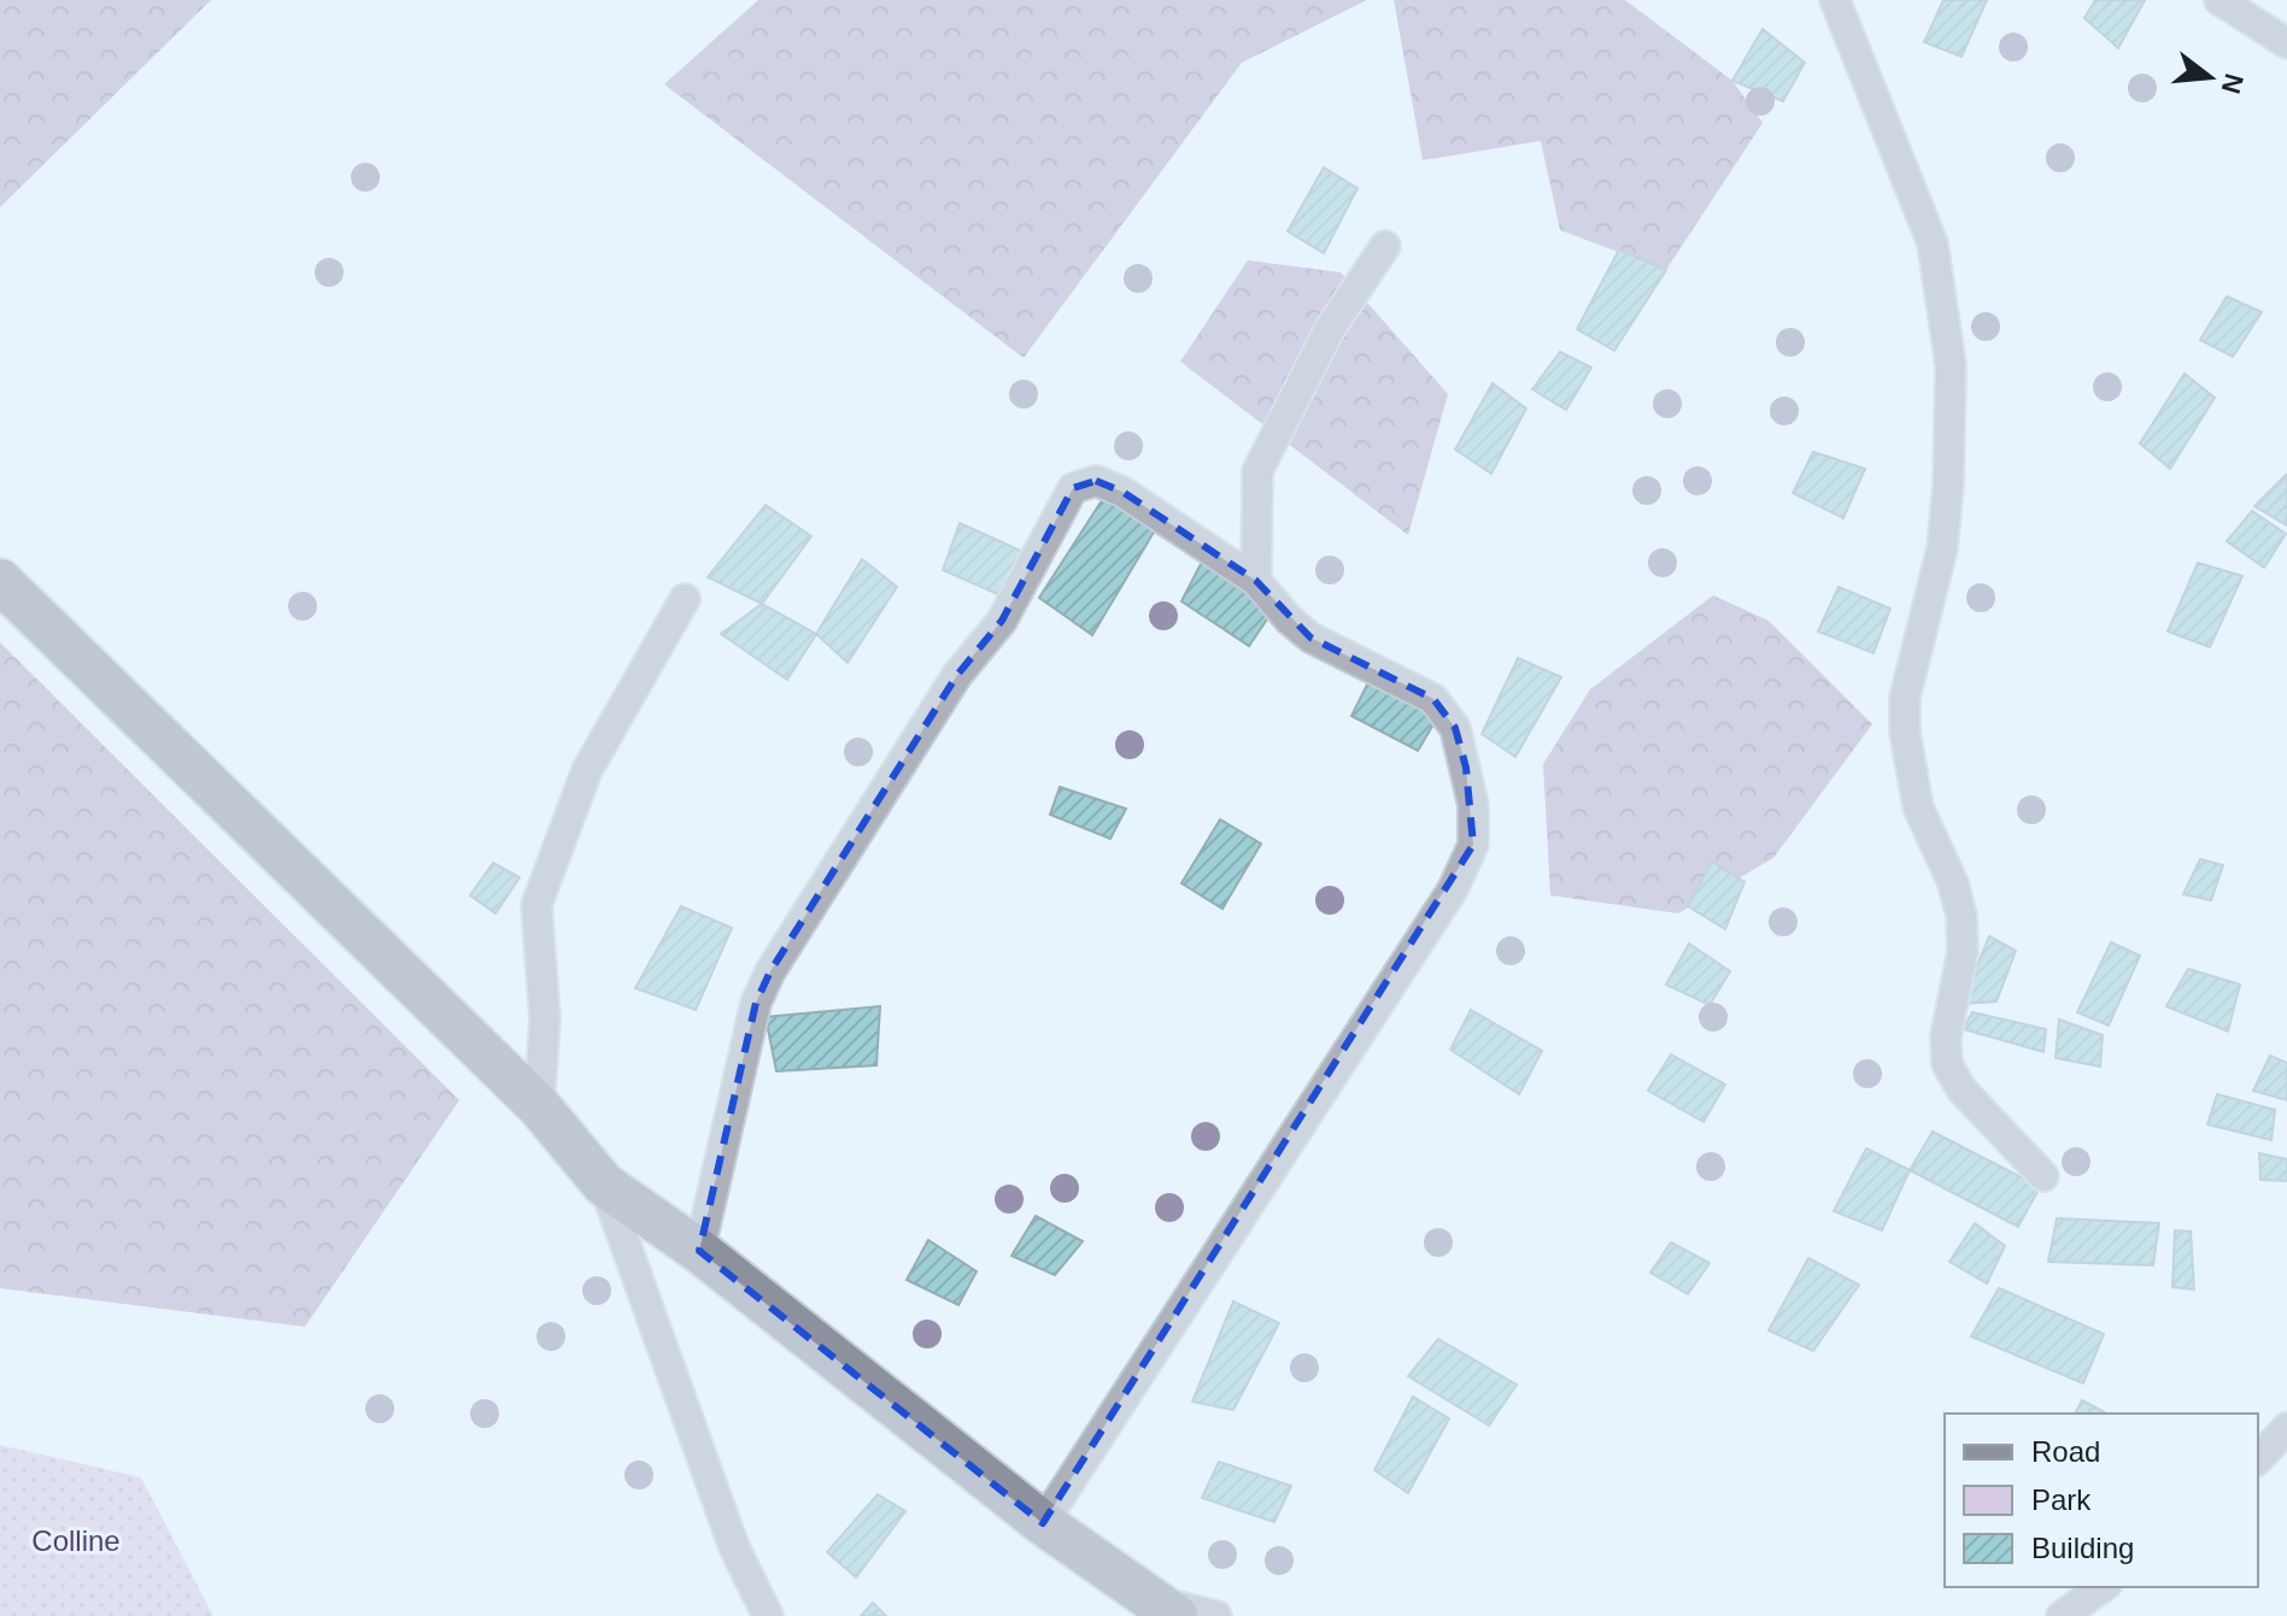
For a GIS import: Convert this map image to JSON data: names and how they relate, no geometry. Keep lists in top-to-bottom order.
{
  "parks": ["Colline"],
  "legend": ["Road", "Park", "Building"],
  "north": "right"
}
